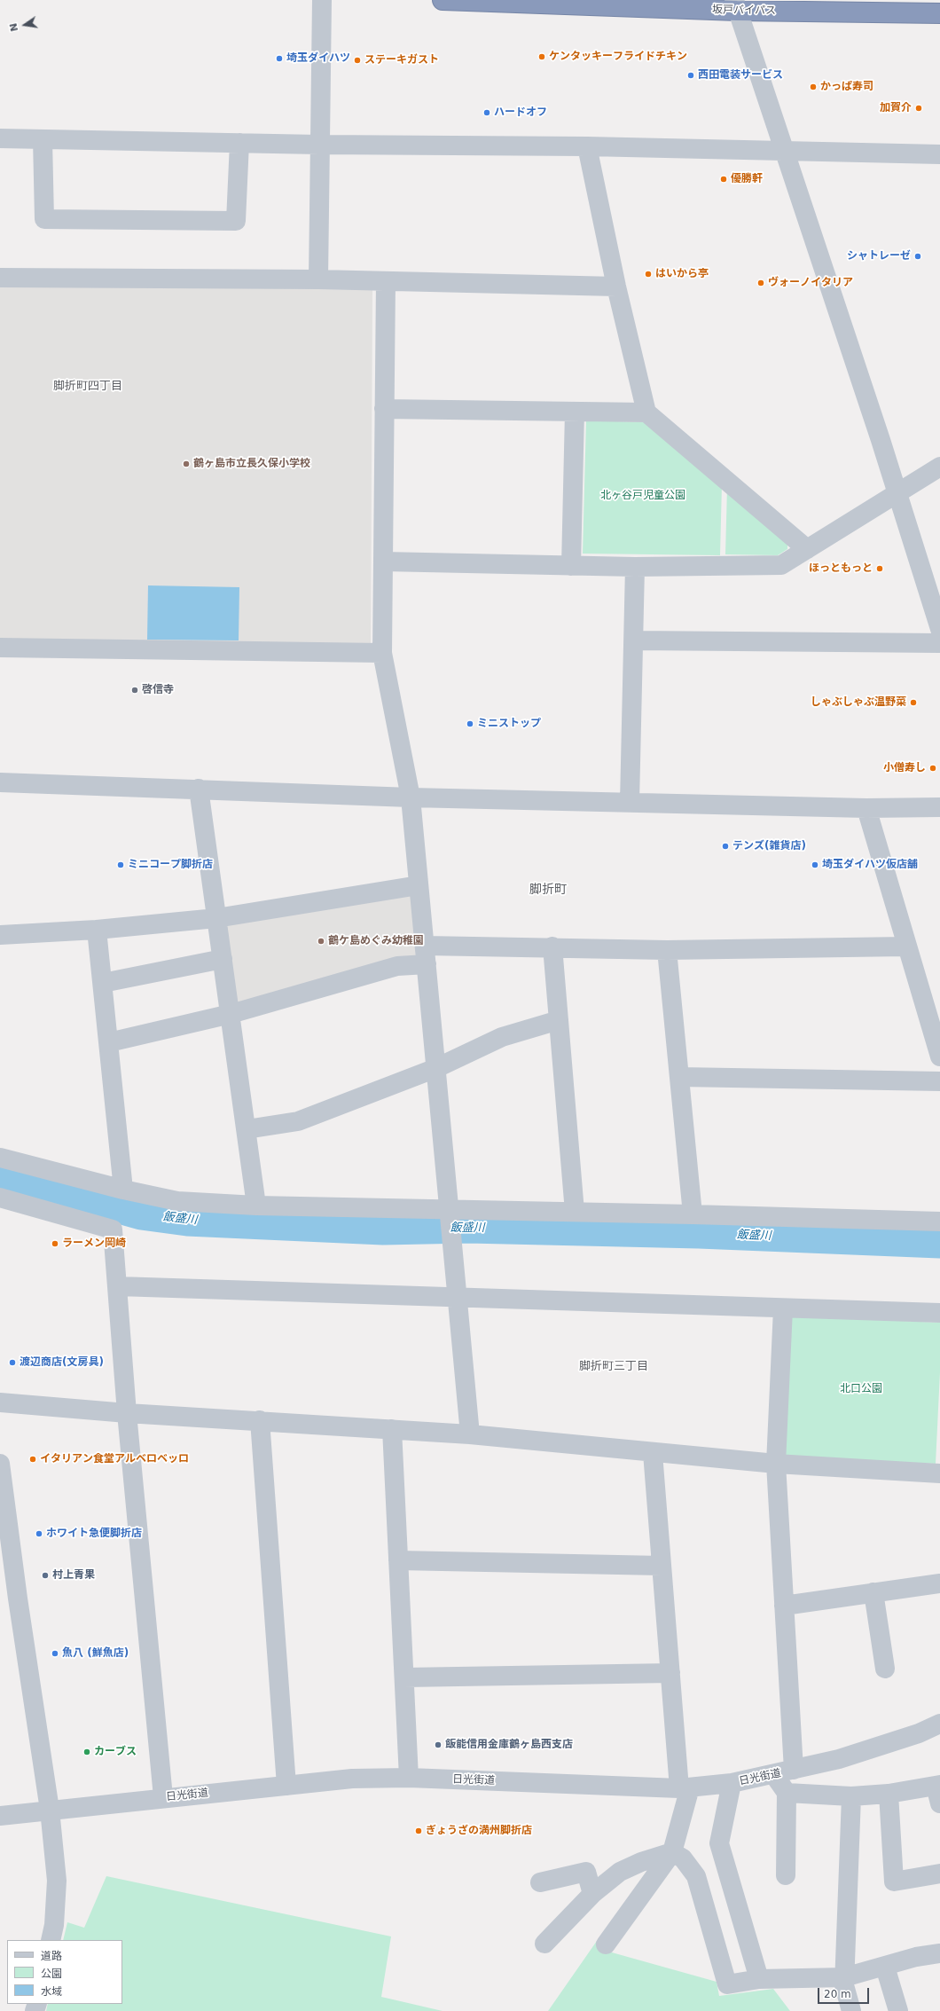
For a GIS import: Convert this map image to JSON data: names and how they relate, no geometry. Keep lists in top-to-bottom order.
{
  "streets": {
    "highway": ["坂戸バイパス"],
    "street": ["日光街道"]
  },
  "districts": ["脚折町四丁目", "脚折町", "脚折町三丁目"],
  "water": ["飯盛川"],
  "parks": ["北ヶ谷戸児童公園", "北口公園"],
  "places": [
    "ケンタッキーフライドチキン",
    "埼玉ダイハツ",
    "ステーキガスト",
    "西田電装サービス",
    "かっぱ寿司",
    "加賀介",
    "ハードオフ",
    "優勝軒",
    "シャトレーゼ",
    "はいから亭",
    "ヴォーノイタリア",
    "鶴ヶ島市立長久保小学校",
    "ほっともっと",
    "啓信寺",
    "しゃぶしゃぶ温野菜",
    "ミニストップ",
    "小僧寿し",
    "テンズ(雑貨店)",
    "ミニコープ脚折店",
    "埼玉ダイハツ仮店舗",
    "鶴ケ島めぐみ幼稚園",
    "ラーメン岡崎",
    "渡辺商店(文房具)",
    "イタリアン食堂アルベロベッロ",
    "ホワイト急便脚折店",
    "村上青果",
    "魚八 (鮮魚店)",
    "飯能信用金庫鶴ヶ島西支店",
    "カーブス",
    "ぎょうざの満州脚折店"
  ],
  "legend": ["道路", "公園", "水域"],
  "scale_bar": "20 m",
  "north": "left"
}
